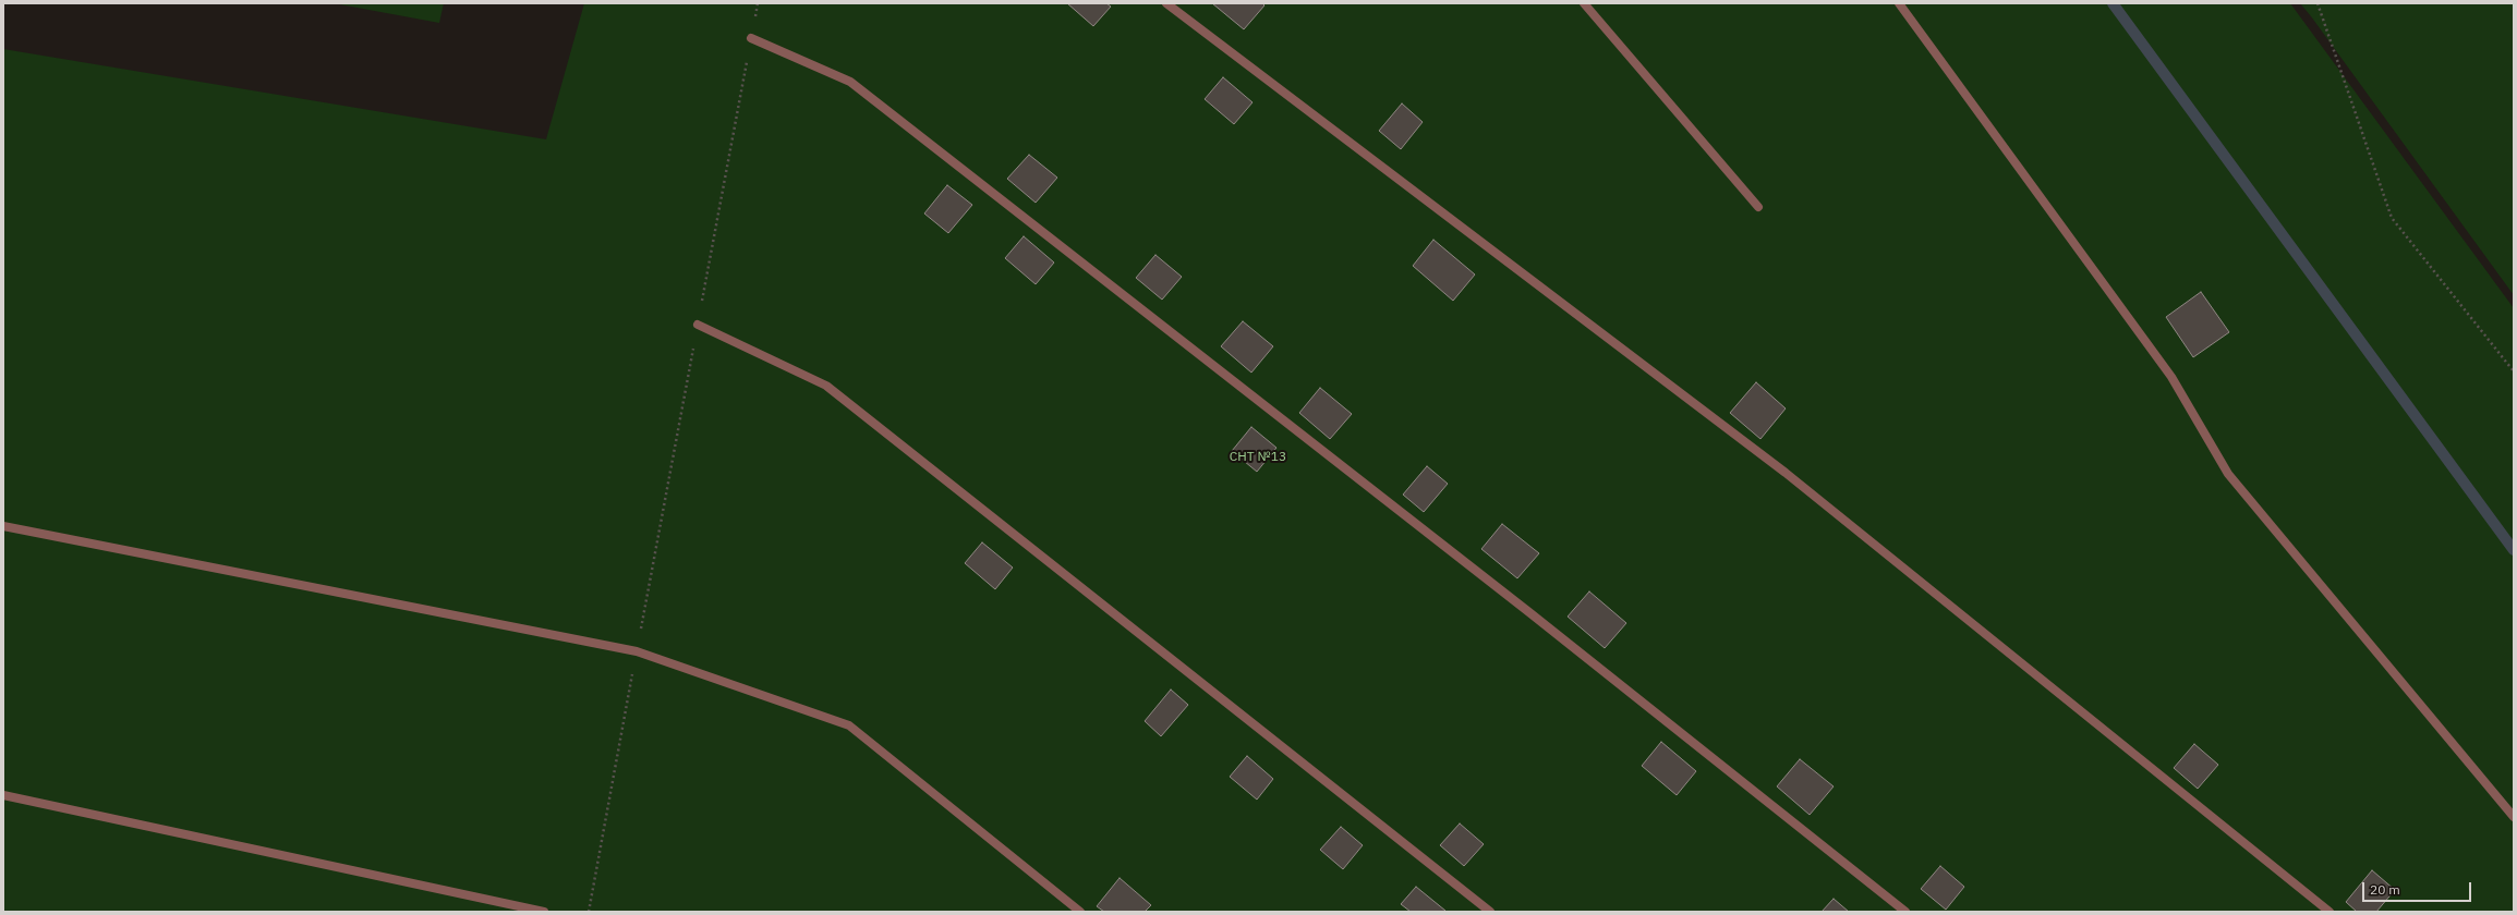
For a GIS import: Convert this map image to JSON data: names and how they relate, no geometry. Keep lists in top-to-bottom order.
{
  "parks": ["СНТ №13"],
  "scale_bar": "20 m"
}
